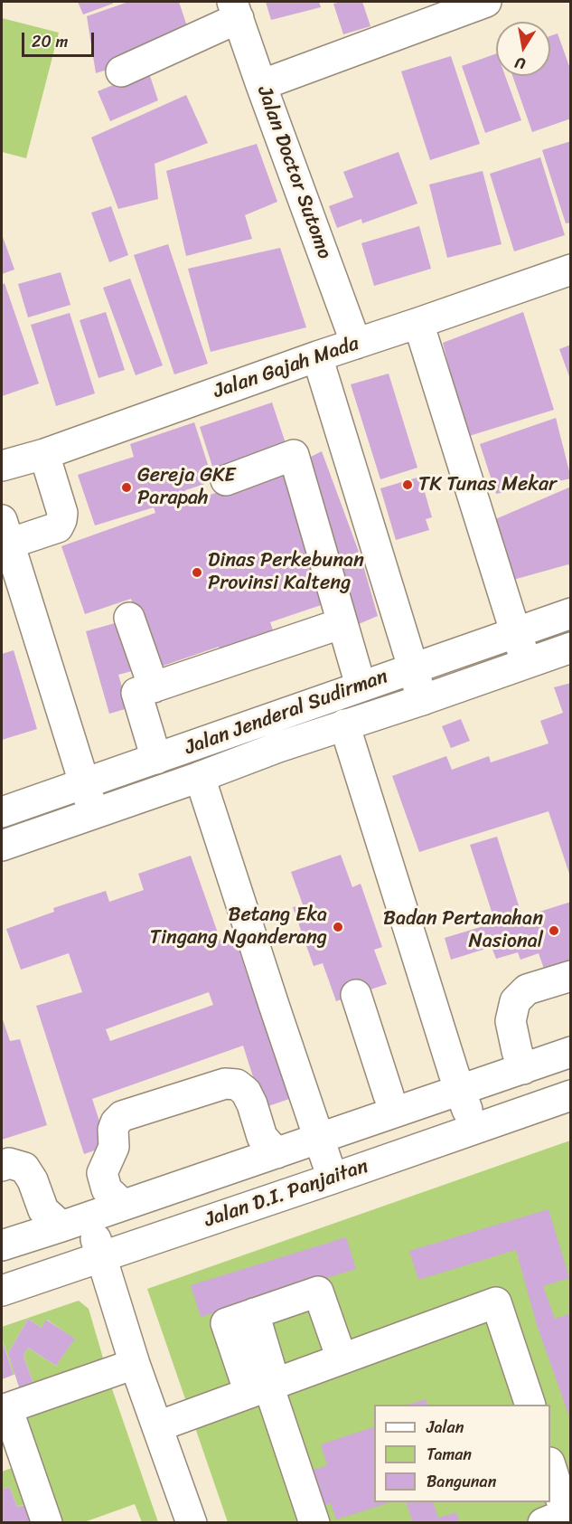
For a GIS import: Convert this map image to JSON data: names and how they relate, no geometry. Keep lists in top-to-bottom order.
{
  "streets": {
    "street": [
      "Jalan Doctor Sutomo",
      "Jalan Gajah Mada",
      "Jalan Jenderal Sudirman",
      "Jalan D.I. Panjaitan"
    ]
  },
  "crossings": [
    ["Jalan Doctor Sutomo", "Jalan Gajah Mada"]
  ],
  "places": [
    "TK Tunas Mekar",
    "Gereja GKE Parapah",
    "Dinas Perkebunan Provinsi Kalteng",
    "Betang Eka Tingang Nganderang",
    "Badan Pertanahan Nasional"
  ],
  "legend": ["Jalan", "Taman", "Bangunan"],
  "scale_bar": "20 m",
  "north": "bottom"
}
